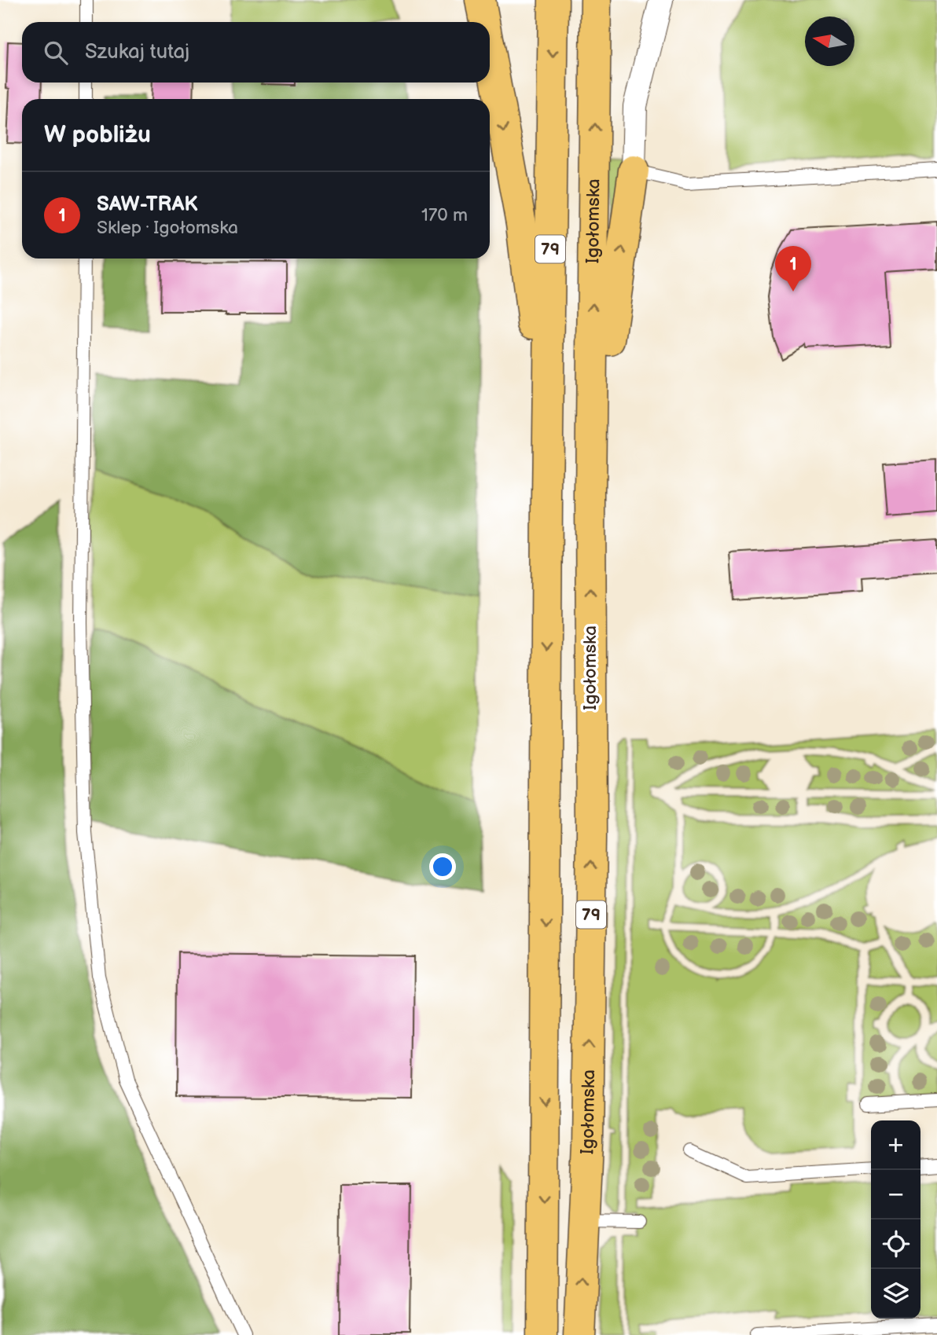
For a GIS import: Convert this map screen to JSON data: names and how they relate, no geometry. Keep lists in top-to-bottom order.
{
  "streets": {
    "main road": ["Igołomska", "79"]
  },
  "north": "left",
  "page": {
    "search": "Szukaj tutaj",
    "heading": "W pobliżu",
    "list": [
      {
        "mark": "1",
        "name": "SAW-TRAK",
        "note": "Sklep · Igołomska",
        "value": "170 m"
      }
    ],
    "pins": "1",
    "map_buttons": ["+", "−"]
  }
}
